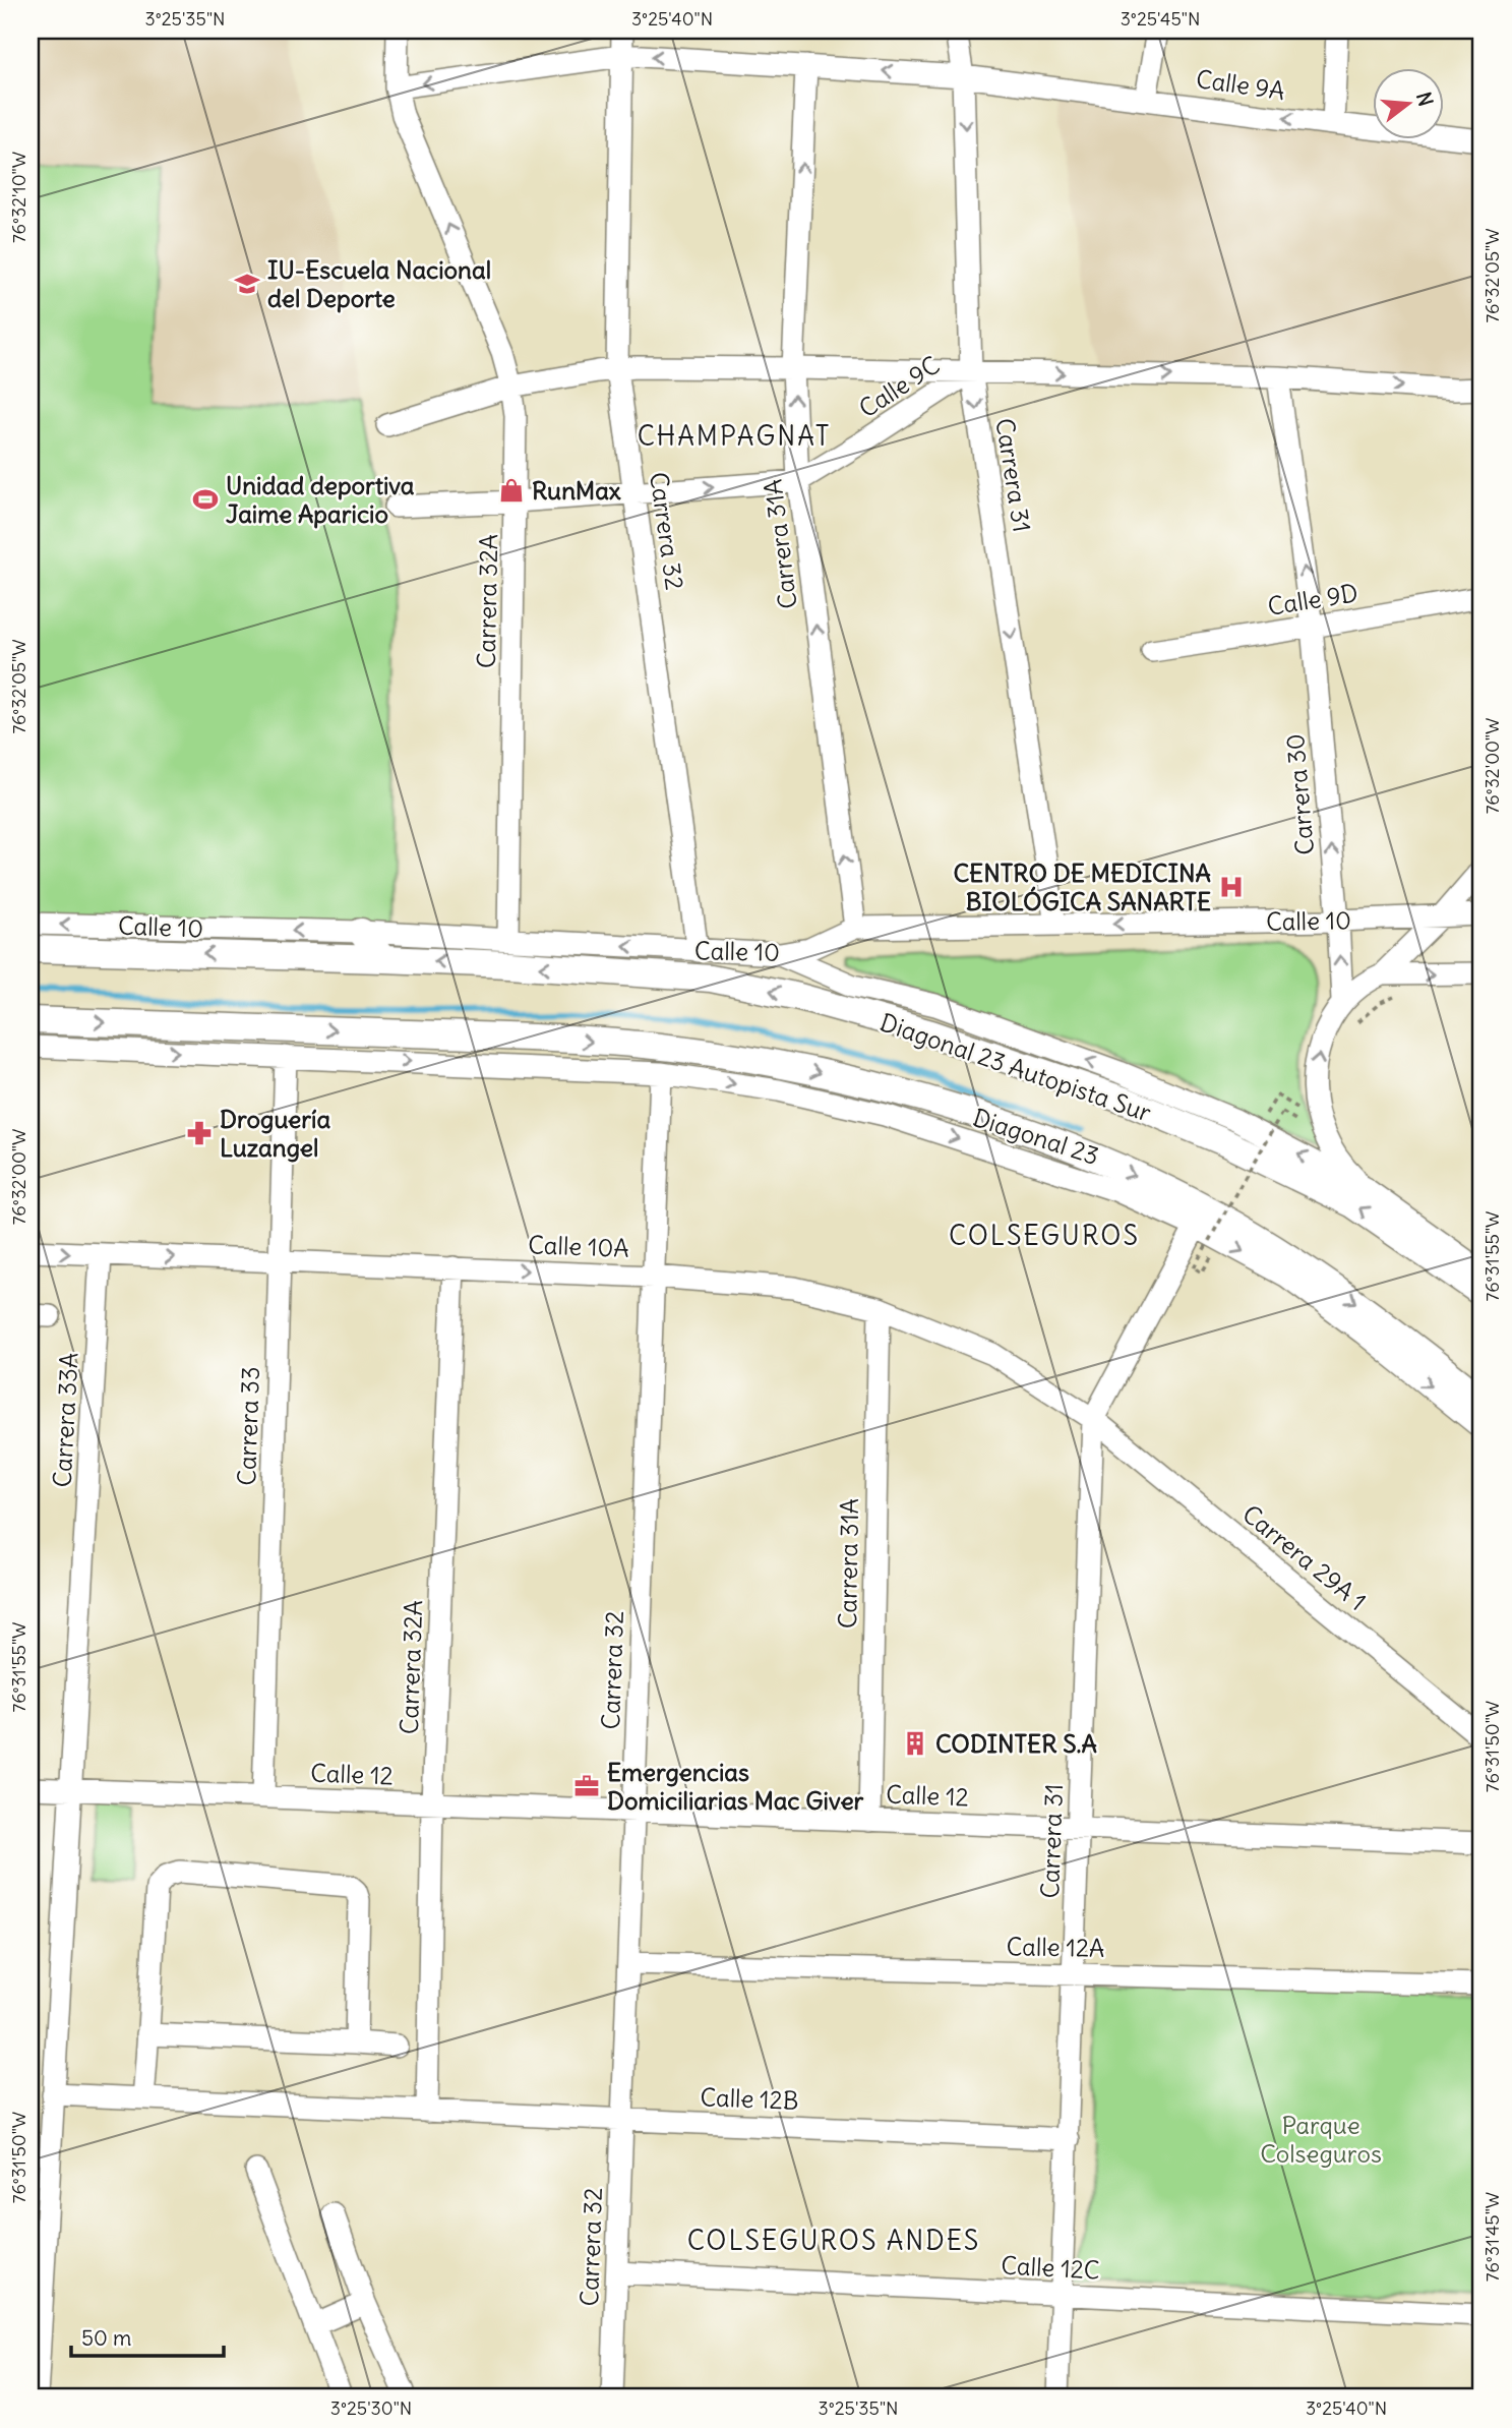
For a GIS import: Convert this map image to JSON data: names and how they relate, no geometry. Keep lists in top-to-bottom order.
{
  "streets": {
    "main road": ["Calle 10", "Diagonal 23 Autopista Sur"],
    "street": [
      "Calle 9A",
      "Calle 9C",
      "Carrera 31",
      "Carrera 32",
      "Carrera 31A",
      "Calle 9D",
      "Carrera 32A",
      "Carrera 30",
      "Diagonal 23",
      "Calle 10A",
      "Carrera 33A",
      "Carrera 33",
      "Carrera 29A 1",
      "Calle 12",
      "Calle 12A",
      "Calle 12B",
      "Calle 12C"
    ]
  },
  "crossings": [
    ["Calle 9A", "Carrera 31"],
    ["Calle 9A", "Carrera 32"],
    ["Calle 9A", "Carrera 31A"],
    ["Calle 9A", "Carrera 32A"],
    ["Calle 9C", "Carrera 31"],
    ["Calle 9C", "Carrera 32"],
    ["Calle 9C", "Carrera 31A"],
    ["Calle 9C", "Carrera 32A"],
    ["Calle 9C", "Carrera 30"],
    ["Carrera 31", "Calle 10"],
    ["Carrera 31", "Diagonal 23"],
    ["Carrera 31", "Calle 10A"],
    ["Carrera 31", "Carrera 29A 1"],
    ["Carrera 31", "Calle 12"],
    ["Carrera 31", "Calle 12A"],
    ["Carrera 31", "Calle 12B"],
    ["Carrera 31", "Calle 12C"],
    ["Carrera 32", "Calle 10"],
    ["Carrera 32", "Diagonal 23"],
    ["Carrera 32", "Calle 10A"],
    ["Carrera 32", "Calle 12"],
    ["Carrera 32", "Calle 12A"],
    ["Carrera 32", "Calle 12B"],
    ["Carrera 32", "Calle 12C"],
    ["Carrera 31A", "Calle 10"],
    ["Carrera 31A", "Calle 10A"],
    ["Carrera 31A", "Calle 12"],
    ["Calle 9D", "Carrera 30"],
    ["Carrera 32A", "Calle 10"],
    ["Carrera 32A", "Diagonal 23 Autopista Sur"],
    ["Carrera 32A", "Calle 10A"],
    ["Carrera 32A", "Calle 12"],
    ["Carrera 32A", "Calle 12B"],
    ["Carrera 30", "Calle 10"],
    ["Calle 10", "Diagonal 23 Autopista Sur"],
    ["Diagonal 23", "Carrera 33"],
    ["Calle 10A", "Carrera 33A"],
    ["Calle 10A", "Carrera 33"],
    ["Calle 10A", "Carrera 29A 1"],
    ["Carrera 33A", "Calle 12"],
    ["Carrera 33A", "Calle 12B"],
    ["Carrera 33", "Calle 12"]
  ],
  "one_way": [
    "Calle 9A",
    "Calle 9C",
    "Carrera 31",
    "Carrera 31A",
    "Carrera 30",
    "Calle 10A"
  ],
  "districts": ["CHAMPAGNAT", "COLSEGUROS", "COLSEGUROS ANDES"],
  "parks": ["Parque Colseguros"],
  "places": {
    "school or university": ["IU-Escuela Nacional del Deporte"],
    "shop": ["RunMax"],
    "sports": ["Unidad deportiva Jaime Aparicio"],
    "hospital": ["CENTRO DE MEDICINA BIOLÓGICA SANARTE"],
    "pharmacy": ["Droguería Luzangel"],
    "building": ["CODINTER S.A"],
    "office": ["Emergencias Domiciliarias Mac Giver"]
  },
  "scale_bar": "50 m",
  "north": "right",
  "coordinates": [
    "3°25'35\"N",
    "3°25'40\"N",
    "3°25'45\"N",
    "76°32'10\"W",
    "76°32'05\"W",
    "76°32'00\"W",
    "76°31'55\"W",
    "76°31'50\"W",
    "76°31'45\"W",
    "3°25'30\"N"
  ]
}
